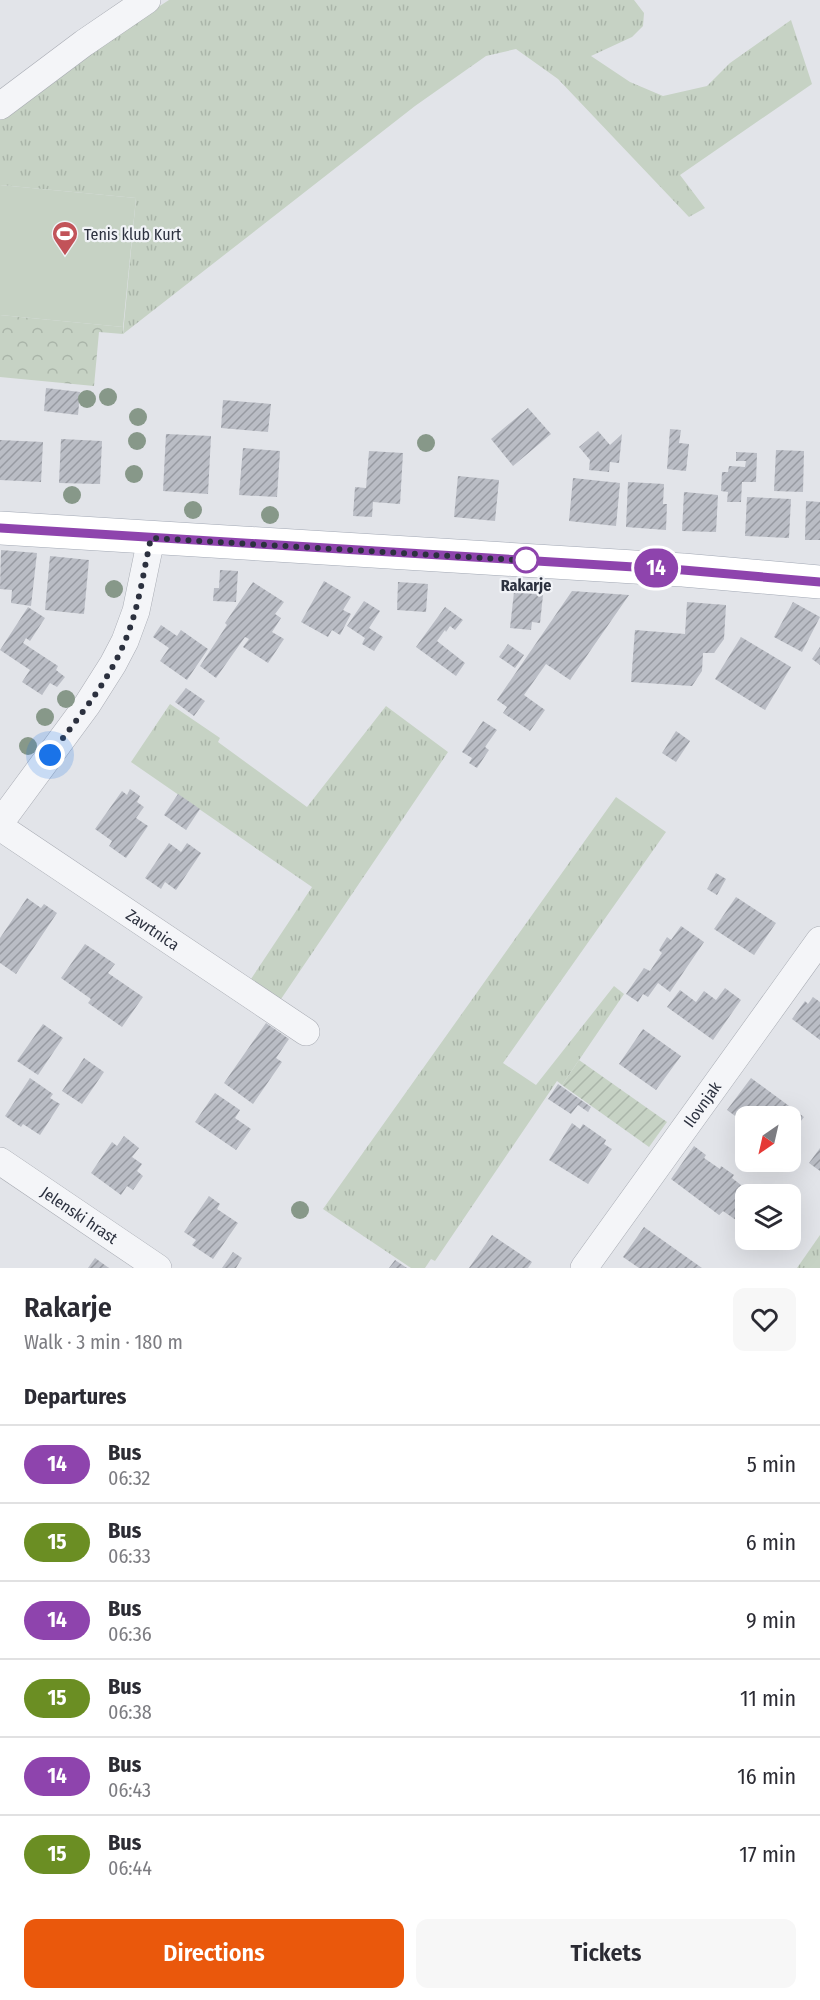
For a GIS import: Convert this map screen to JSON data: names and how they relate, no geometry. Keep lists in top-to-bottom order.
{
  "streets": {
    "street": ["Zavrtnica", "Ilovnjak", "Jelenski hrast"]
  },
  "places": {
    "sports": ["Tenis klub Kurt"],
    "other": ["Rakarje"]
  },
  "lines": ["bus line 14"],
  "north": "bottom left",
  "page": {
    "on_map": "14",
    "heading": [
      ["Rakarje", "Walk · 3 min · 180 m"],
      "Departures"
    ],
    "list": [
      {
        "mark": "14",
        "name": "Bus",
        "note": "06:32",
        "value": "5 min"
      },
      {
        "mark": "15",
        "name": "Bus",
        "note": "06:33",
        "value": "6 min"
      },
      {
        "mark": "14",
        "name": "Bus",
        "note": "06:36",
        "value": "9 min"
      },
      {
        "mark": "15",
        "name": "Bus",
        "note": "06:38",
        "value": "11 min"
      },
      {
        "mark": "14",
        "name": "Bus",
        "note": "06:43",
        "value": "16 min"
      },
      {
        "mark": "15",
        "name": "Bus",
        "note": "06:44",
        "value": "17 min"
      }
    ],
    "buttons": ["Directions", "Tickets"]
  }
}
